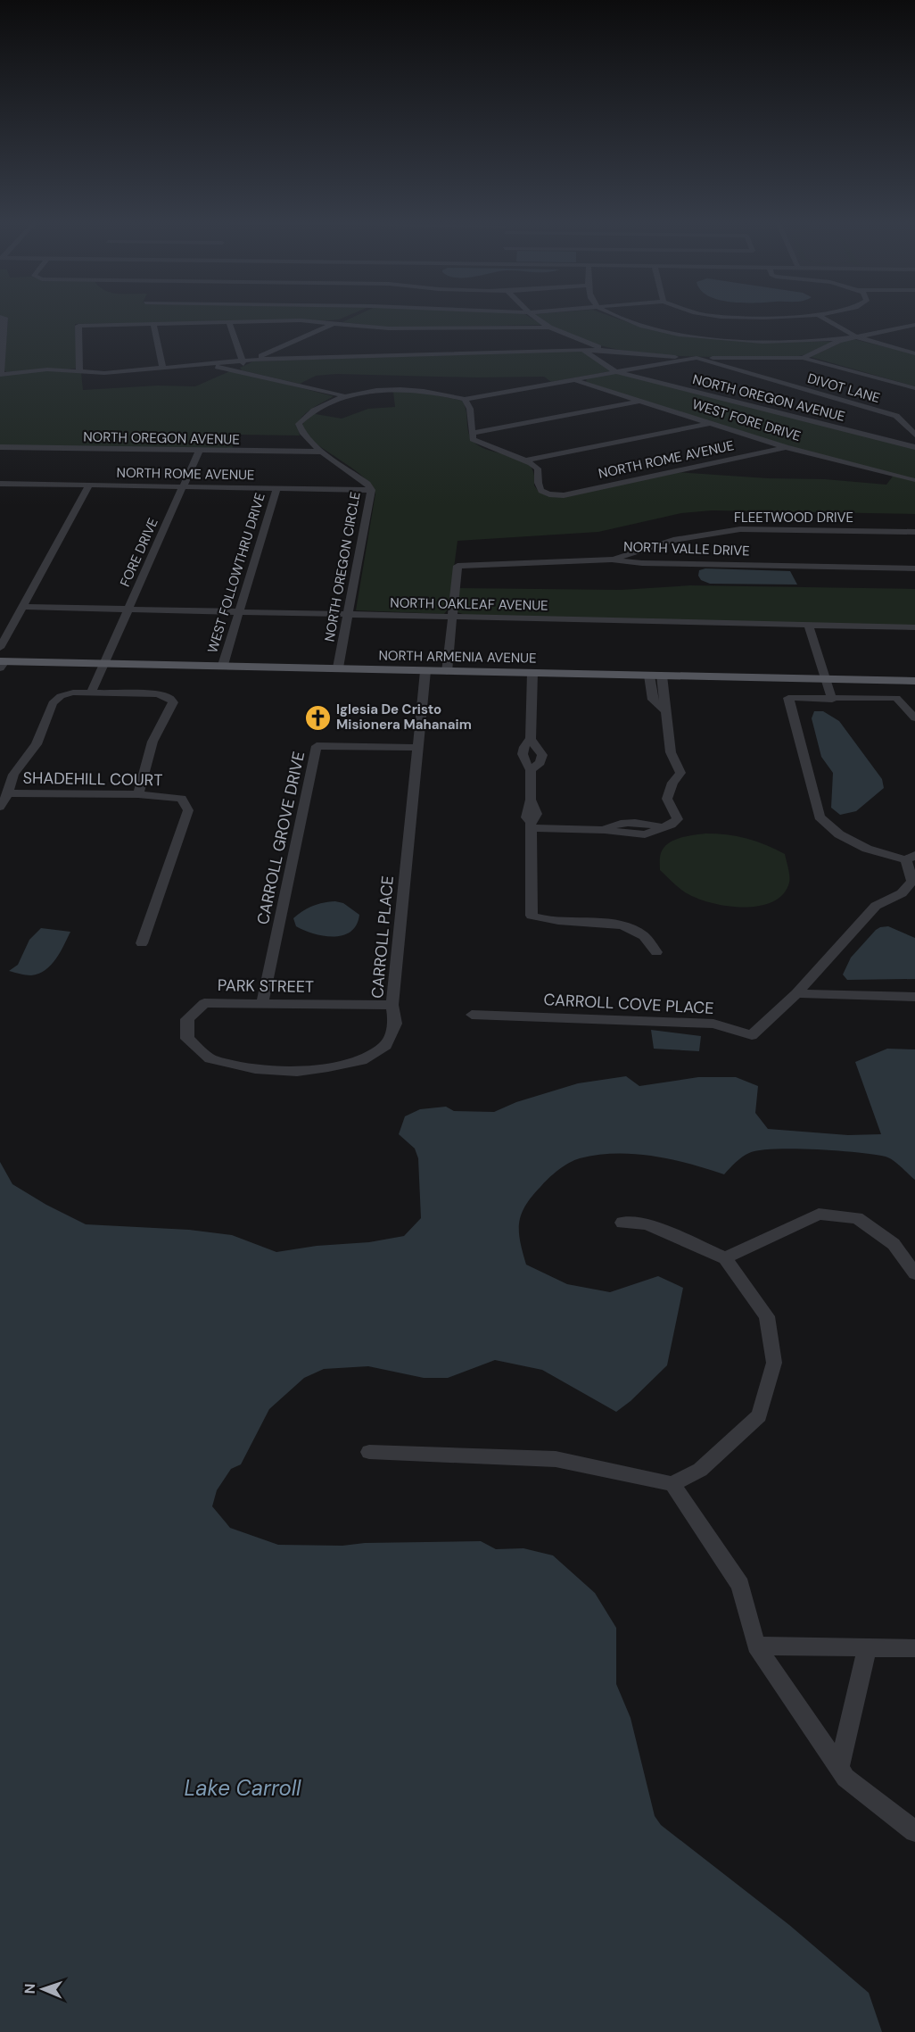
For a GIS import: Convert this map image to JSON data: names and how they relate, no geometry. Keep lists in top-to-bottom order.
{
  "streets": {
    "main road": ["NORTH ARMENIA AVENUE"],
    "street": [
      "DIVOT LANE",
      "NORTH OREGON AVENUE",
      "WEST FORE DRIVE",
      "NORTH ROME AVENUE",
      "FLEETWOOD DRIVE",
      "NORTH VALLE DRIVE",
      "FORE DRIVE",
      "NORTH OREGON CIRCLE",
      "WEST FOLLOWTHRU DRIVE",
      "NORTH OAKLEAF AVENUE",
      "SHADEHILL COURT",
      "CARROLL GROVE DRIVE",
      "CARROLL PLACE",
      "PARK STREET",
      "CARROLL COVE PLACE"
    ]
  },
  "crossings": [
    ["NORTH OREGON AVENUE", "WEST FORE DRIVE"],
    ["NORTH OREGON AVENUE", "FORE DRIVE"],
    ["NORTH OREGON AVENUE", "NORTH OREGON CIRCLE"],
    ["WEST FORE DRIVE", "NORTH ROME AVENUE"],
    ["NORTH ROME AVENUE", "FORE DRIVE"],
    ["NORTH ROME AVENUE", "NORTH OREGON CIRCLE"],
    ["NORTH ROME AVENUE", "WEST FOLLOWTHRU DRIVE"],
    ["FLEETWOOD DRIVE", "NORTH VALLE DRIVE"],
    ["NORTH VALLE DRIVE", "NORTH OAKLEAF AVENUE"],
    ["FORE DRIVE", "NORTH OAKLEAF AVENUE"],
    ["FORE DRIVE", "NORTH ARMENIA AVENUE"],
    ["NORTH OREGON CIRCLE", "NORTH OAKLEAF AVENUE"],
    ["NORTH OREGON CIRCLE", "NORTH ARMENIA AVENUE"],
    ["WEST FOLLOWTHRU DRIVE", "NORTH OAKLEAF AVENUE"],
    ["WEST FOLLOWTHRU DRIVE", "NORTH ARMENIA AVENUE"],
    ["NORTH ARMENIA AVENUE", "CARROLL PLACE"],
    ["CARROLL GROVE DRIVE", "CARROLL PLACE"],
    ["CARROLL GROVE DRIVE", "PARK STREET"],
    ["CARROLL PLACE", "PARK STREET"]
  ],
  "water": ["Lake Carroll"],
  "places": {
    "church": ["Iglesia De Cristo Misionera Mahanaim"]
  },
  "north": "left"
}
